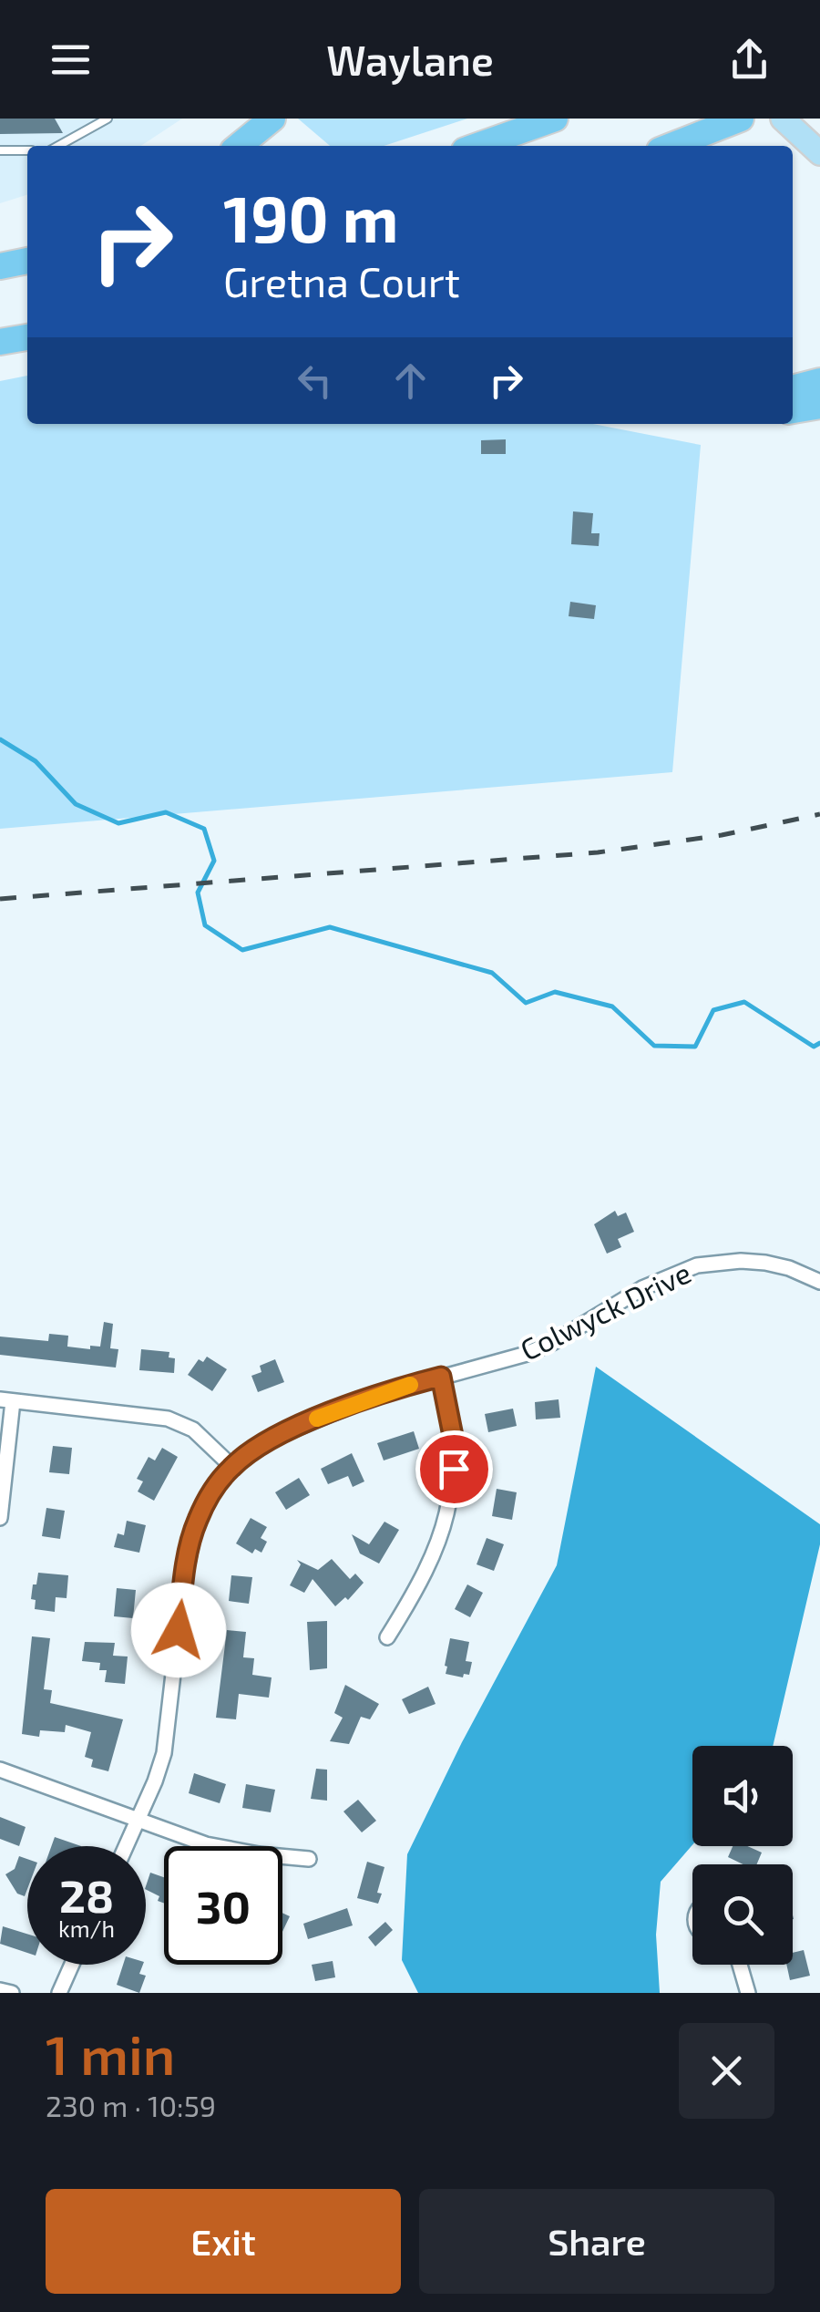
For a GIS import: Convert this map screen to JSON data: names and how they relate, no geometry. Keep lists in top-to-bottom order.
{
  "streets": {
    "street": ["Colwyck Drive"]
  },
  "page": {
    "header": "Waylane",
    "turn": ["190 m", "Gretna Court"],
    "speed": "28 km/h",
    "limit": "30",
    "heading": ["1 min", "230 m · 10:59"],
    "buttons": ["Exit", "Share"]
  }
}
